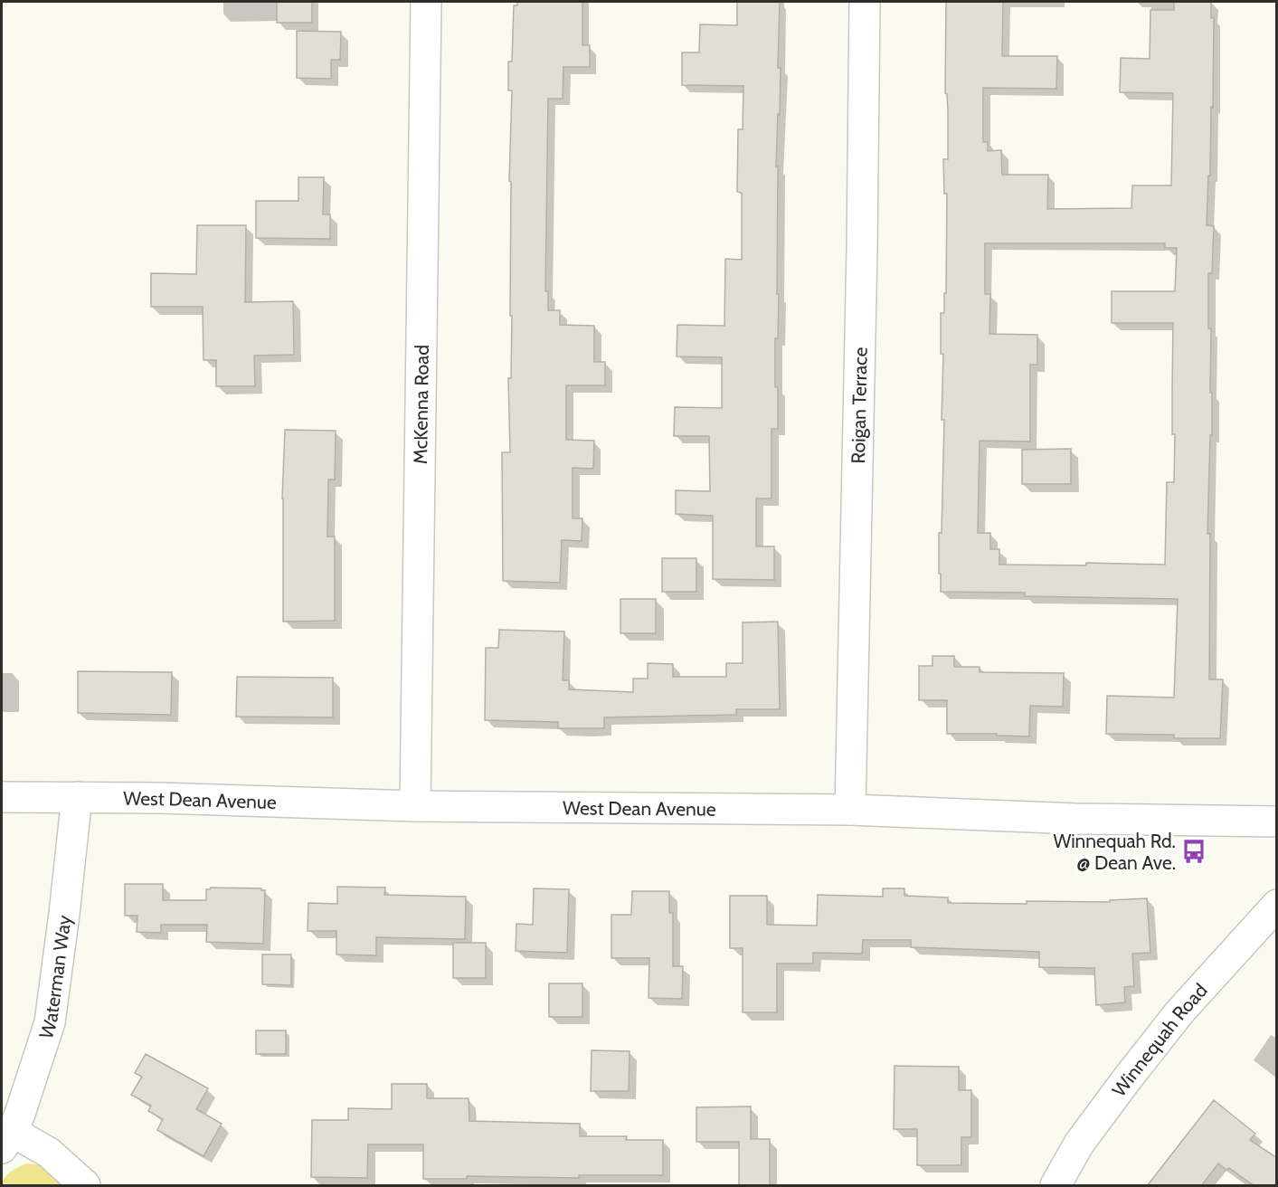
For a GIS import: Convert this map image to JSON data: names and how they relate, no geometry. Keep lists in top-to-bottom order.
{
  "streets": {
    "street": [
      "McKenna Road",
      "Roigan Terrace",
      "West Dean Avenue",
      "Waterman Way",
      "Winnequah Road"
    ]
  },
  "crossings": [
    ["McKenna Road", "West Dean Avenue"],
    ["Roigan Terrace", "West Dean Avenue"],
    ["West Dean Avenue", "Waterman Way"]
  ],
  "places": {
    "bus stop": ["Winnequah Rd. @ Dean Ave."]
  }
}
